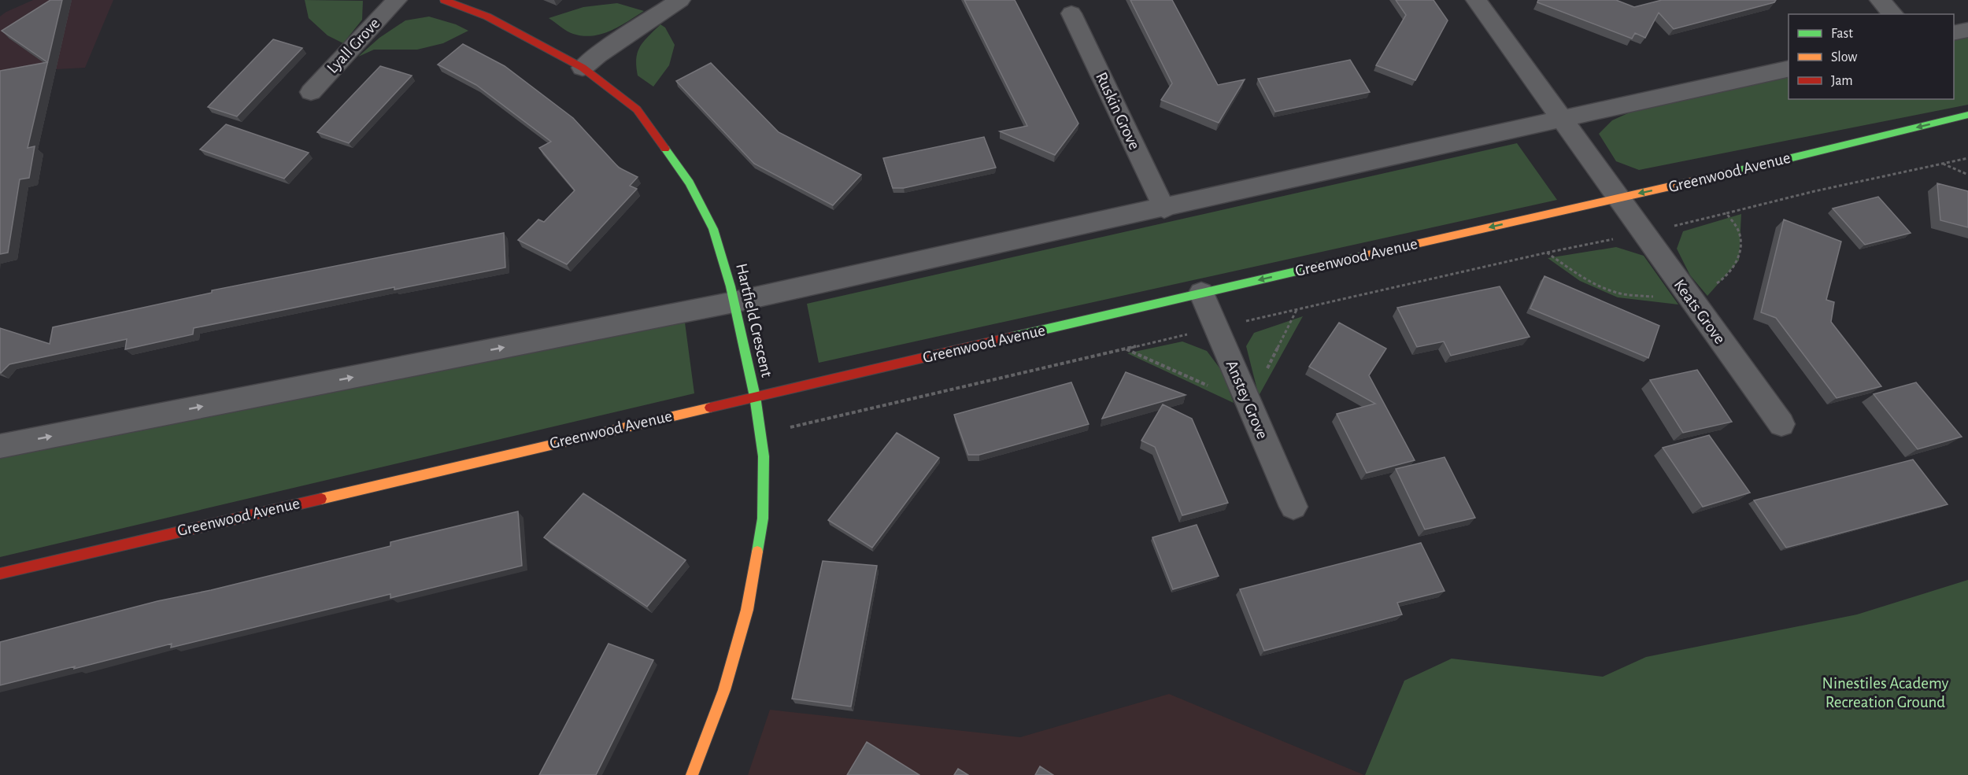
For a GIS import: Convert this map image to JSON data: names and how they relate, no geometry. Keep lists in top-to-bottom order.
{
  "streets": {
    "street": [
      "Lyall Grove",
      "Ruskin Grove",
      "Greenwood Avenue",
      "Keats Grove",
      "Hartfield Crescent",
      "Anstey Grove"
    ]
  },
  "crossings": [
    ["Greenwood Avenue", "Keats Grove"],
    ["Greenwood Avenue", "Hartfield Crescent"],
    ["Greenwood Avenue", "Anstey Grove"]
  ],
  "parks": ["Ninestiles Academy Recreation Ground"],
  "legend": ["Fast", "Slow", "Jam"]
}
